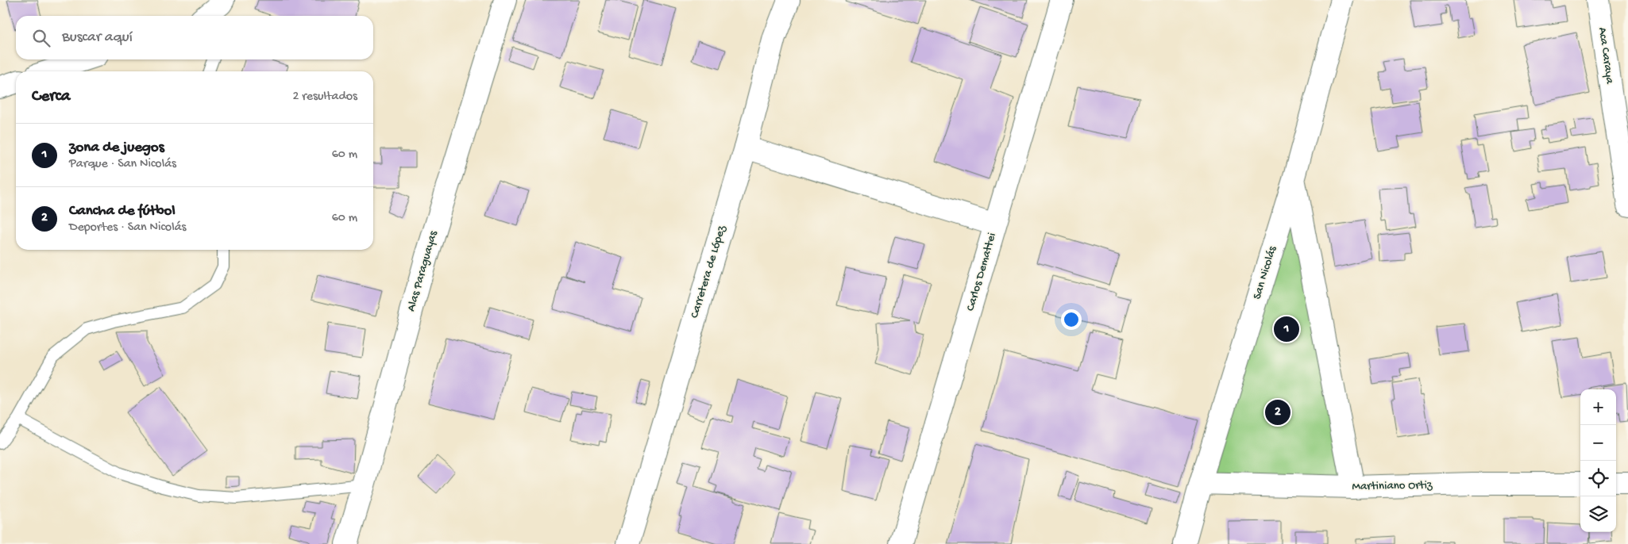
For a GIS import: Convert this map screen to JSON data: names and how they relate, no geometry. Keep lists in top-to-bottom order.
{
  "streets": {
    "street": [
      "Aca Caraya",
      "Alas Paraguayas",
      "Carretera de López",
      "Carlos Demattei",
      "San Nicolás",
      "Martiniano Ortiz"
    ]
  },
  "crossings": [
    ["San Nicolás", "Martiniano Ortiz"]
  ],
  "page": {
    "search": "Buscar aquí",
    "heading": ["Cerca", "2 resultados"],
    "list": [
      {
        "mark": "1",
        "name": "zona de juegos",
        "note": "Parque · San Nicolás",
        "value": "60 m"
      },
      {
        "mark": "2",
        "name": "Cancha de fútbol",
        "note": "Deportes · San Nicolás",
        "value": "60 m"
      }
    ],
    "pins": ["1", "2"],
    "map_buttons": ["+", "−"]
  }
}
